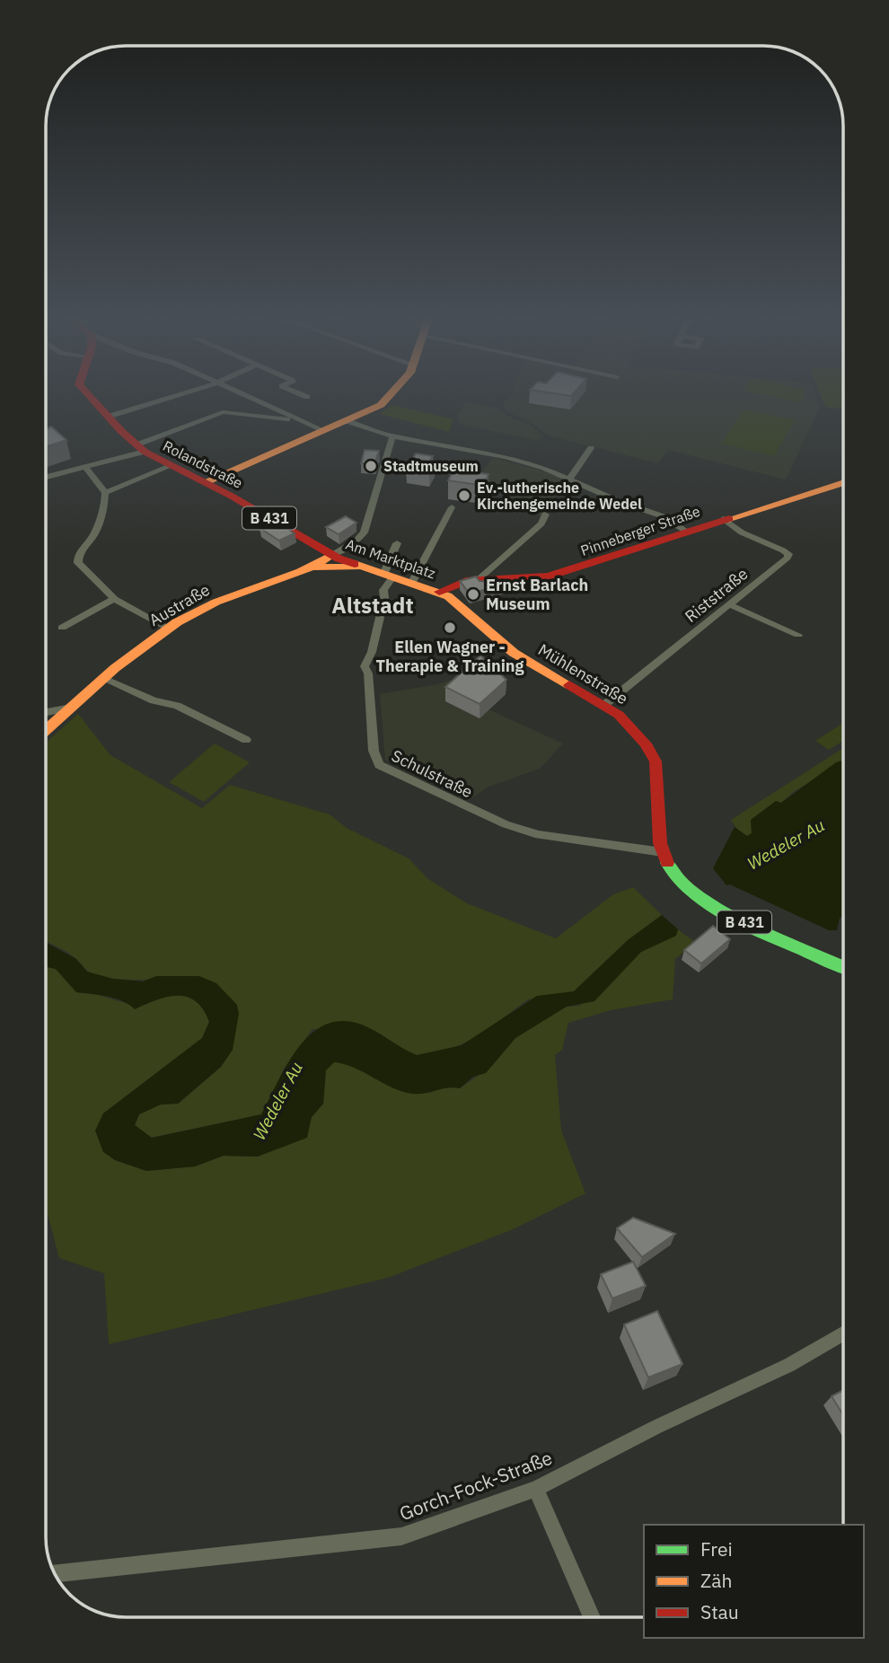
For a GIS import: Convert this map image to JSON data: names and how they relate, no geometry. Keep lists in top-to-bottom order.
{
  "streets": {
    "main road": [
      "Rolandstraße",
      "B 431",
      "Pinneberger Straße",
      "Am Marktplatz",
      "Austraße",
      "Mühlenstraße"
    ],
    "street": ["Riststraße", "Schulstraße", "Gorch-Fock-Straße"]
  },
  "crossings": [
    ["Rolandstraße", "Am Marktplatz"],
    ["Rolandstraße", "Austraße"],
    ["Pinneberger Straße", "Am Marktplatz"],
    ["Pinneberger Straße", "Riststraße"],
    ["Pinneberger Straße", "Mühlenstraße"],
    ["Am Marktplatz", "Austraße"],
    ["Am Marktplatz", "Mühlenstraße"],
    ["Am Marktplatz", "Schulstraße"],
    ["Riststraße", "Mühlenstraße"],
    ["Mühlenstraße", "Schulstraße"]
  ],
  "districts": ["Altstadt"],
  "water": ["Wedeler Au"],
  "places": [
    "Stadtmuseum",
    "Ev.-lutherische Kirchengemeinde Wedel",
    "Ernst Barlach Museum",
    "Ellen Wagner - Therapie & Training"
  ],
  "legend": ["Frei", "Zäh", "Stau"]
}
